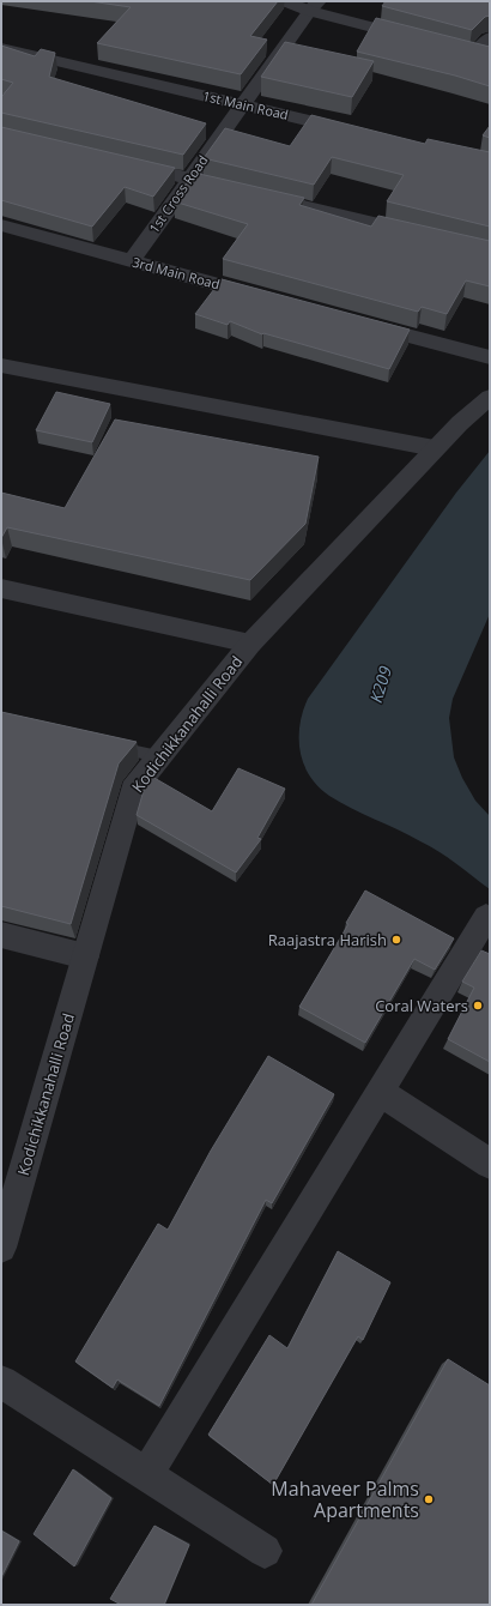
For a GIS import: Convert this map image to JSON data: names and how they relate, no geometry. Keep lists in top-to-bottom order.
{
  "streets": {
    "street": [
      "1st Main Road",
      "1st Cross Road",
      "3rd Main Road",
      "Kodichikkanahalli Road"
    ]
  },
  "crossings": [
    ["1st Main Road", "1st Cross Road"],
    ["1st Cross Road", "3rd Main Road"]
  ],
  "water": ["K209"],
  "places": ["Raajastra Harish", "Coral Waters", "Mahaveer Palms Apartments"]
}
